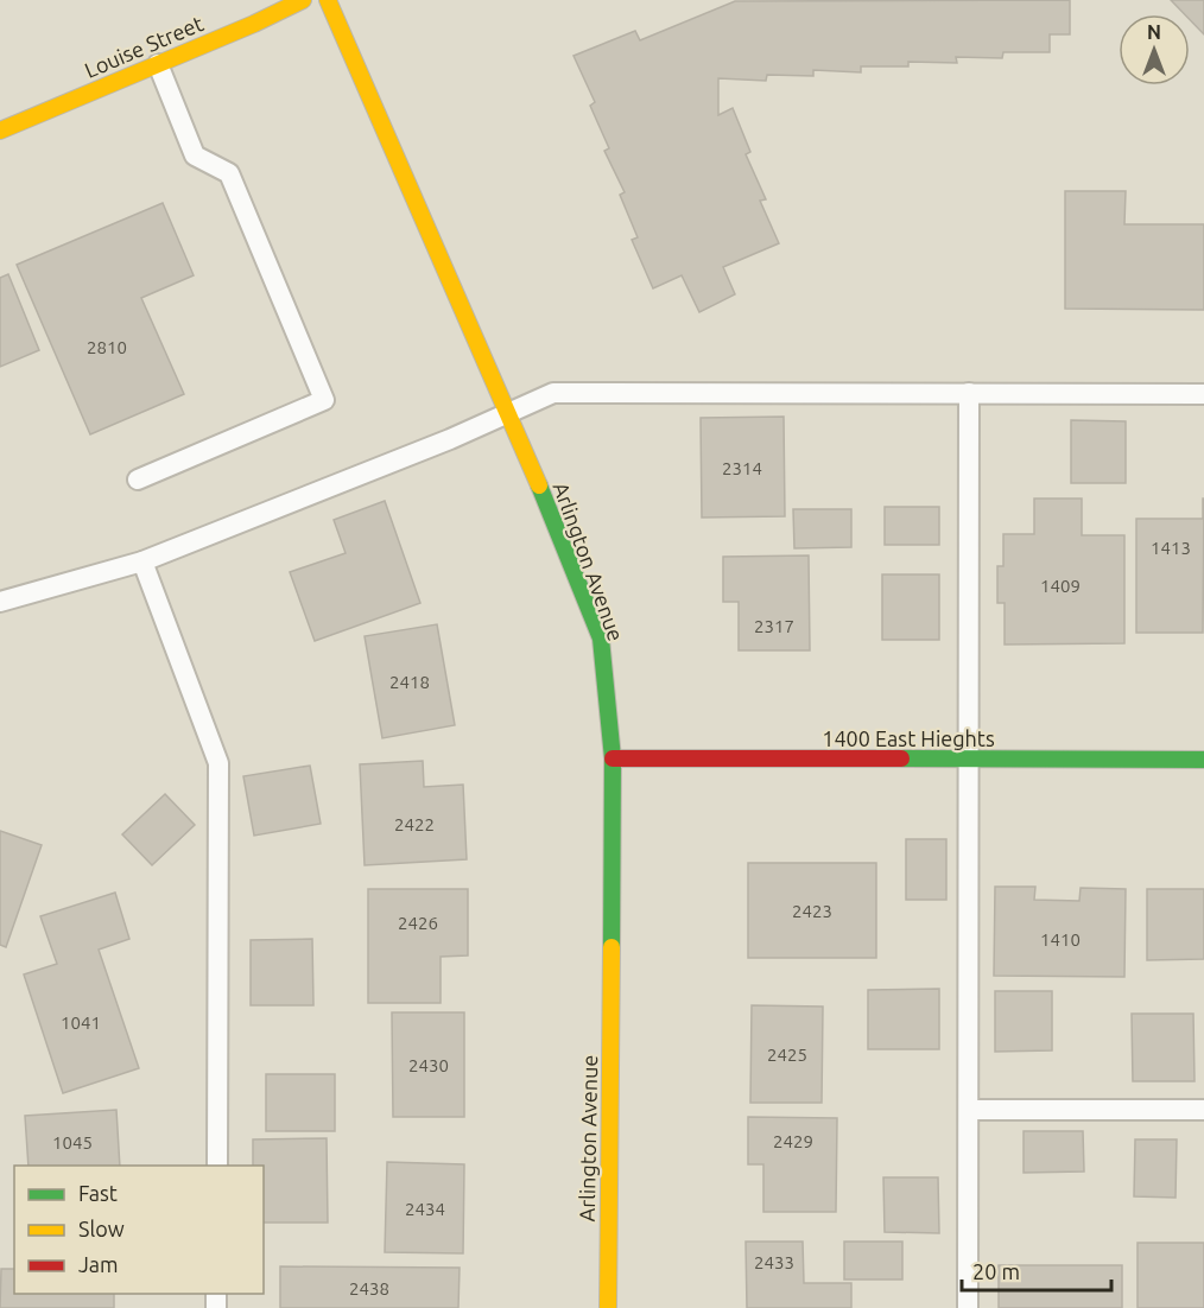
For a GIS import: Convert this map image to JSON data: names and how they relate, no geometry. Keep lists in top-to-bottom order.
{
  "streets": {
    "street": ["Louise Street", "Arlington Avenue", "1400 East Hieghts"]
  },
  "crossings": [
    ["Arlington Avenue", "1400 East Hieghts"]
  ],
  "house_numbers": [
    "2810",
    "2314",
    "1413",
    "1409",
    "2317",
    "2418",
    "2422",
    "2423",
    "2426",
    "1410",
    "1041",
    "2425",
    "2430",
    "2429",
    "1045",
    "2434",
    "2433",
    "2438"
  ],
  "legend": ["Fast", "Slow", "Jam"],
  "scale_bar": "20 m",
  "north": "top"
}
